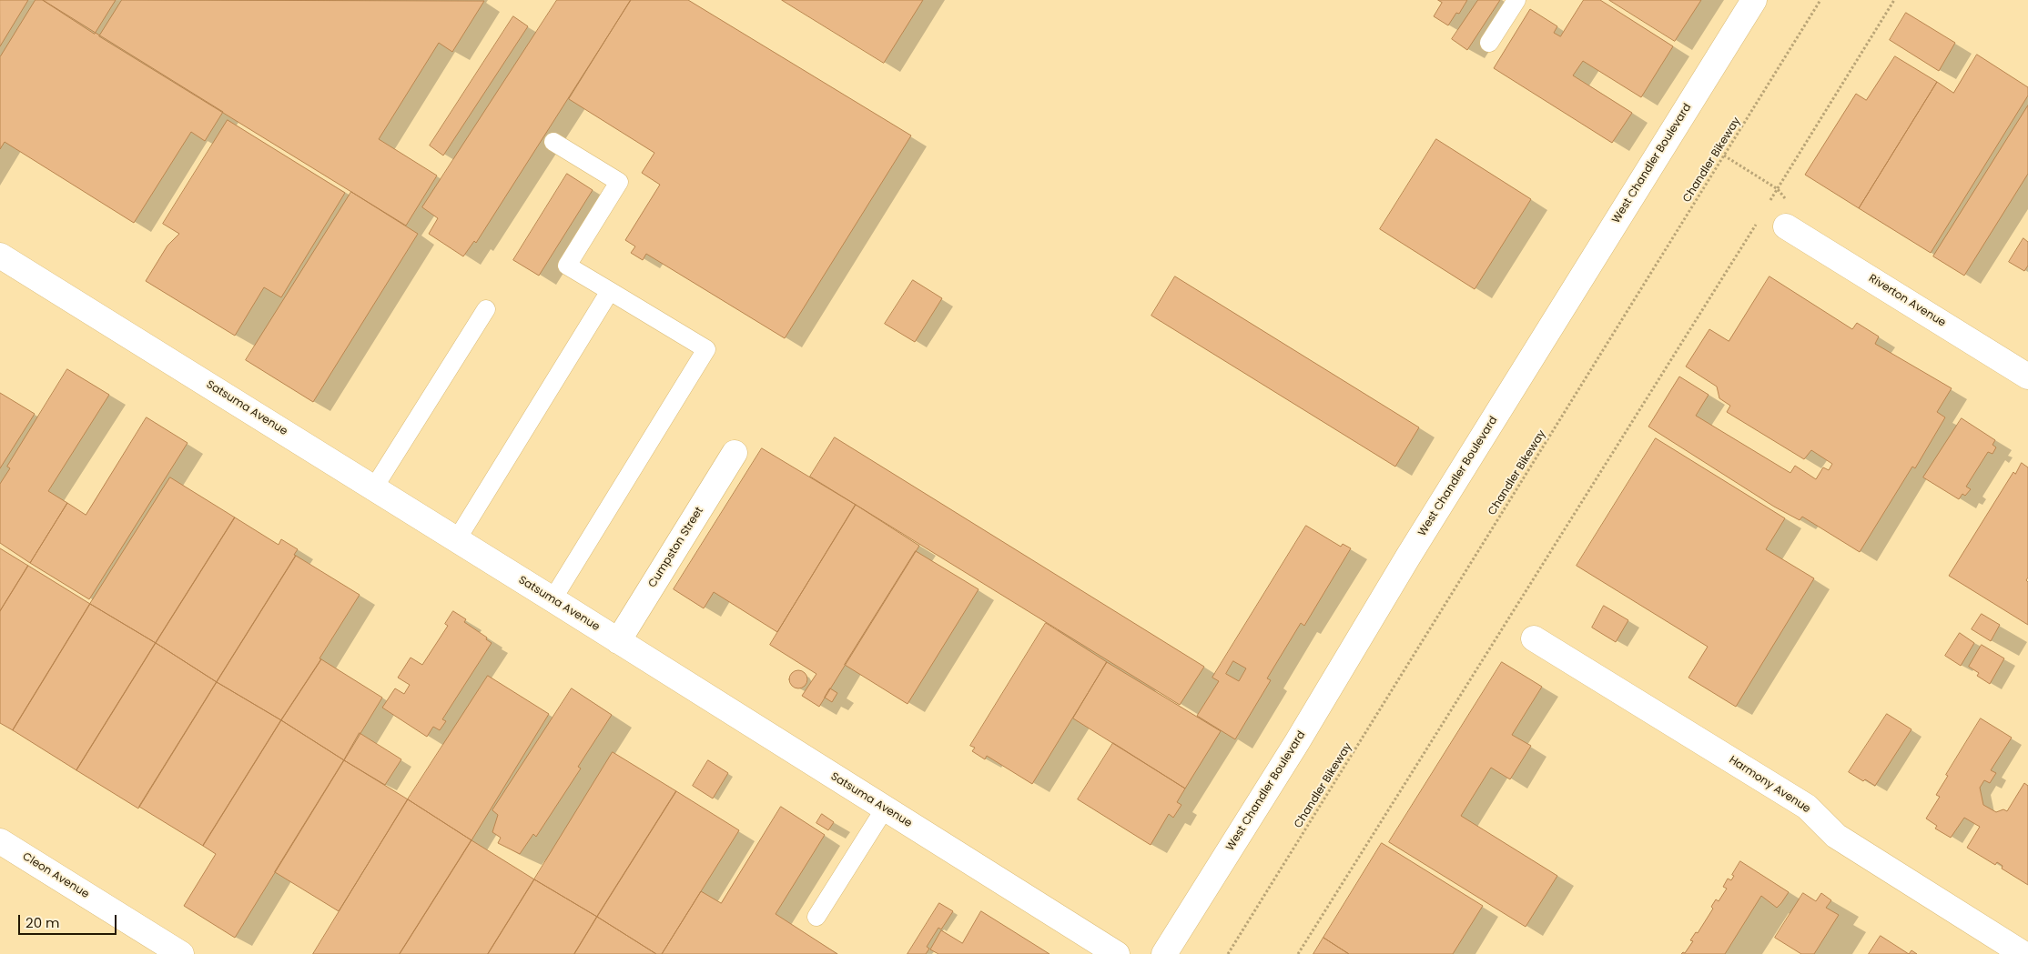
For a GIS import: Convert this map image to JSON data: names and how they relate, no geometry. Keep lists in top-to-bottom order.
{
  "streets": {
    "street": [
      "West Chandler Boulevard",
      "Riverton Avenue",
      "Satsuma Avenue",
      "Cumpston Street",
      "Harmony Avenue",
      "Cleon Avenue"
    ],
    "path": ["Chandler Bikeway"]
  },
  "crossings": [
    ["Satsuma Avenue", "Cumpston Street"]
  ],
  "scale_bar": "20 m"
}
